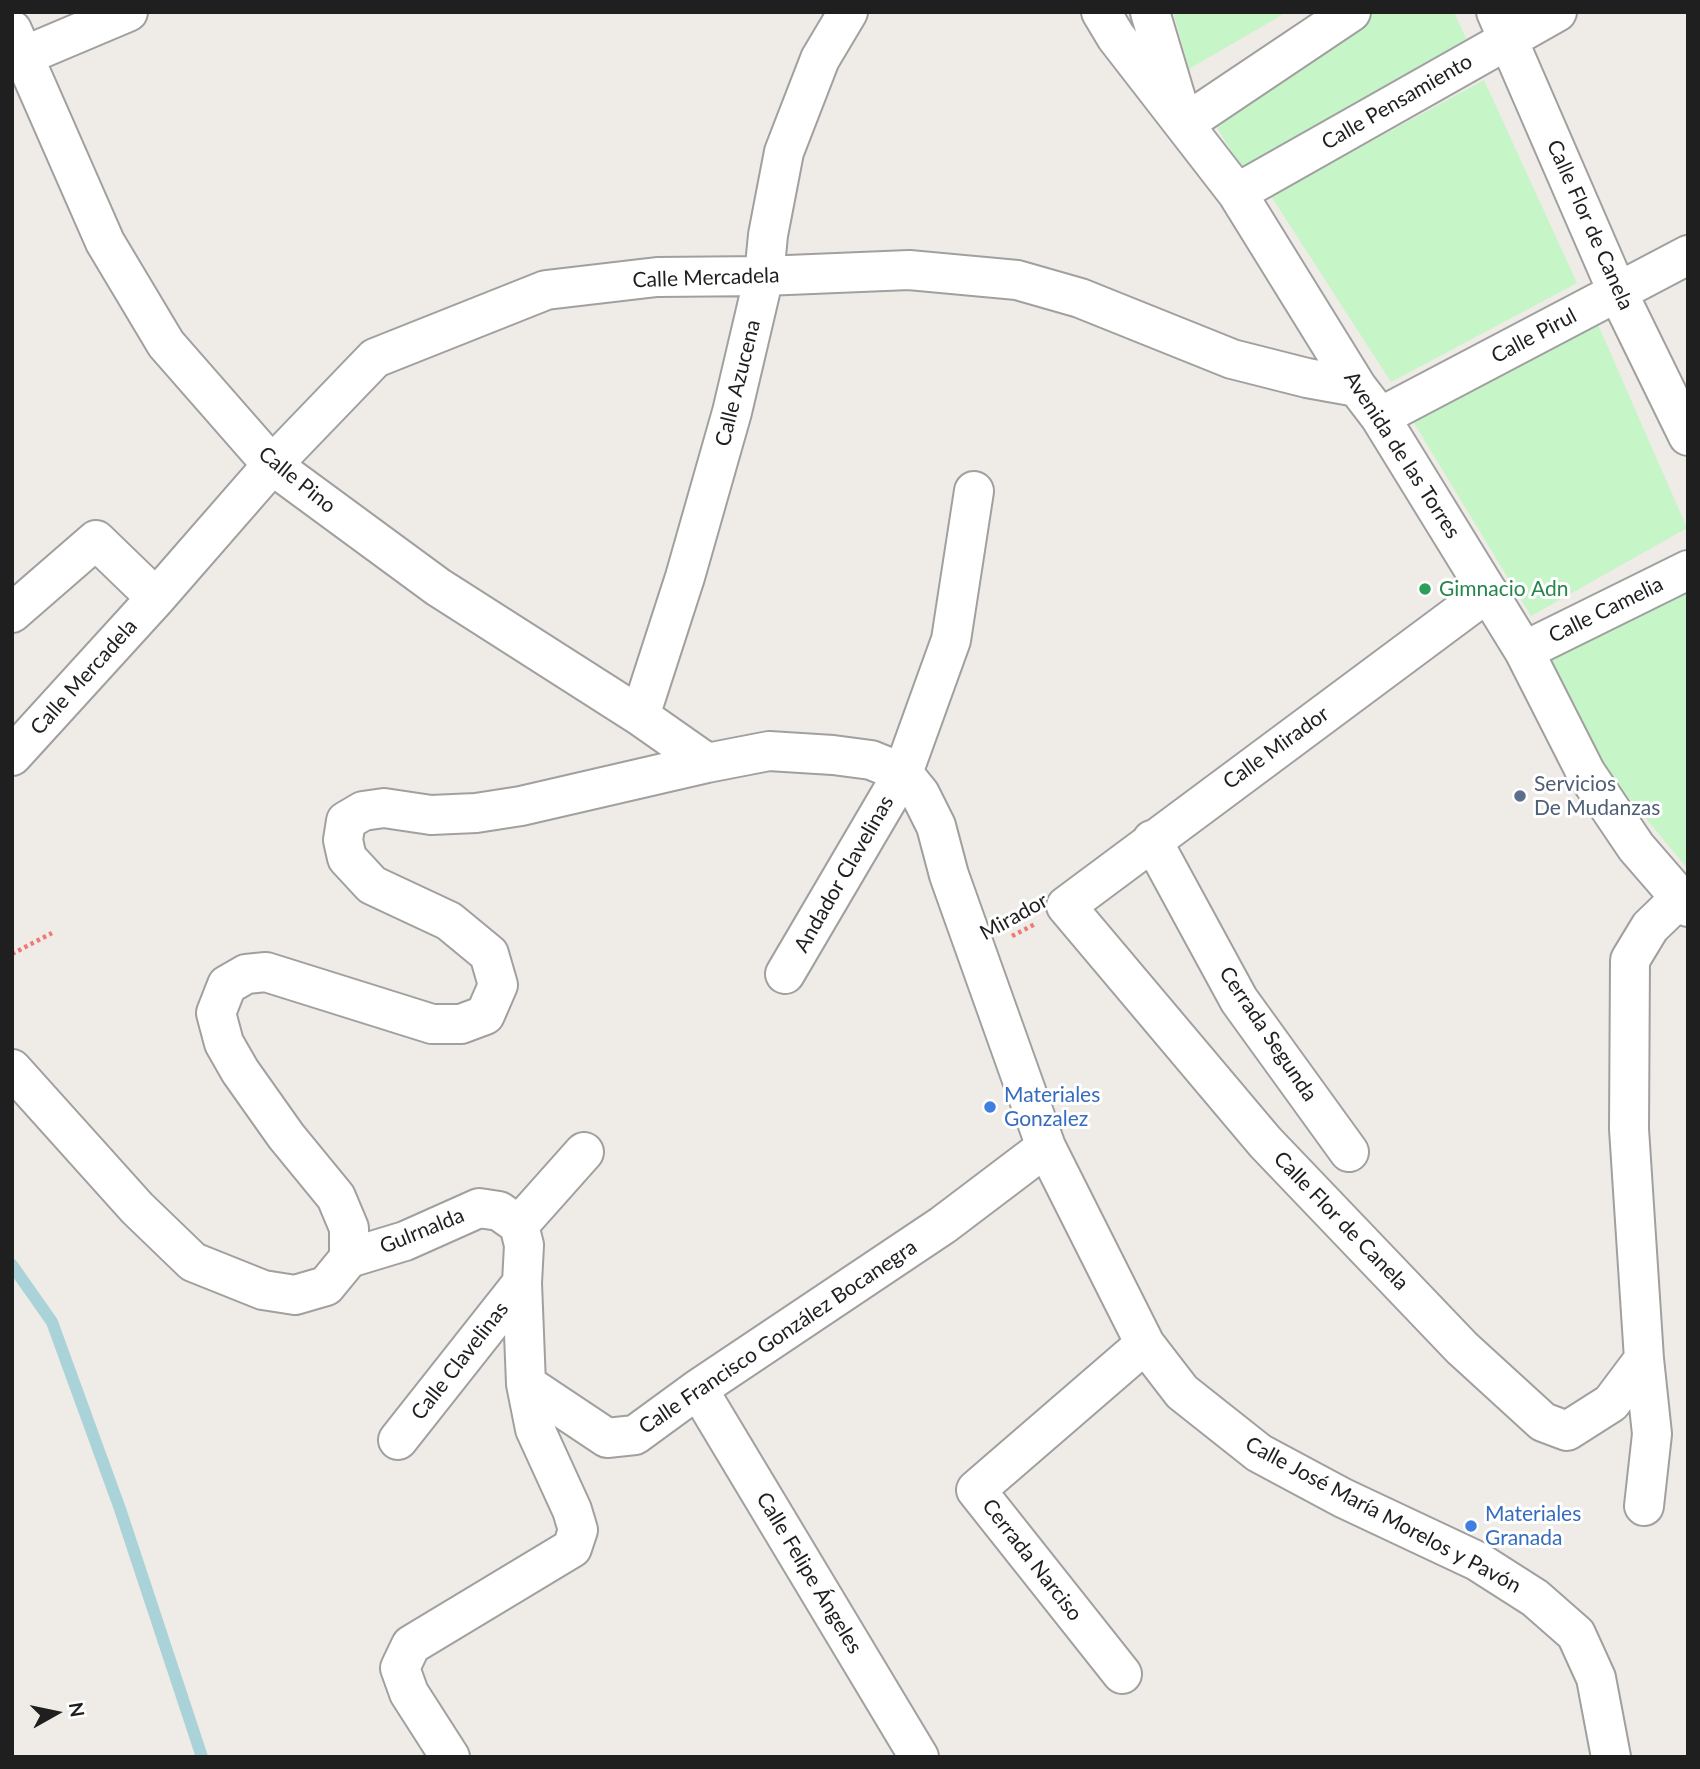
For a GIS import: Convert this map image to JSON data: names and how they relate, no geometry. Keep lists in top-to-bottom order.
{
  "streets": {
    "street": [
      "Calle Pensamiento",
      "Calle Flor de Canela",
      "Calle Mercadela",
      "Calle Pirul",
      "Calle Azucena",
      "Avenida de las Torres",
      "Calle Pino",
      "Calle Camelia",
      "Calle Mirador",
      "Andador Clavelinas",
      "Cerrada Segunda",
      "Gulrnalda",
      "Calle Francisco González Bocanegra",
      "Calle Clavelinas",
      "Calle José María Morelos y Pavón",
      "Cerrada Narciso",
      "Calle Felipe Ángeles"
    ],
    "path": ["Mirador"]
  },
  "crossings": [
    ["Calle Pensamiento", "Calle Flor de Canela"],
    ["Calle Pensamiento", "Avenida de las Torres"],
    ["Calle Flor de Canela", "Calle Pirul"],
    ["Calle Flor de Canela", "Calle Mirador"],
    ["Calle Flor de Canela", "Mirador"],
    ["Calle Mercadela", "Calle Azucena"],
    ["Calle Mercadela", "Avenida de las Torres"],
    ["Calle Mercadela", "Calle Pino"],
    ["Calle Pirul", "Avenida de las Torres"],
    ["Calle Azucena", "Calle Pino"],
    ["Avenida de las Torres", "Calle Camelia"],
    ["Avenida de las Torres", "Calle Mirador"],
    ["Calle Mirador", "Mirador"],
    ["Calle Mirador", "Cerrada Segunda"],
    ["Andador Clavelinas", "Calle José María Morelos y Pavón"],
    ["Mirador", "Calle José María Morelos y Pavón"],
    ["Calle Francisco González Bocanegra", "Calle José María Morelos y Pavón"],
    ["Calle Francisco González Bocanegra", "Calle Felipe Ángeles"],
    ["Calle José María Morelos y Pavón", "Cerrada Narciso"]
  ],
  "places": [
    "Gimnacio Adn",
    "Servicios De Mudanzas",
    "Materiales Gonzalez",
    "Materiales Granada"
  ],
  "north": "right"
}
